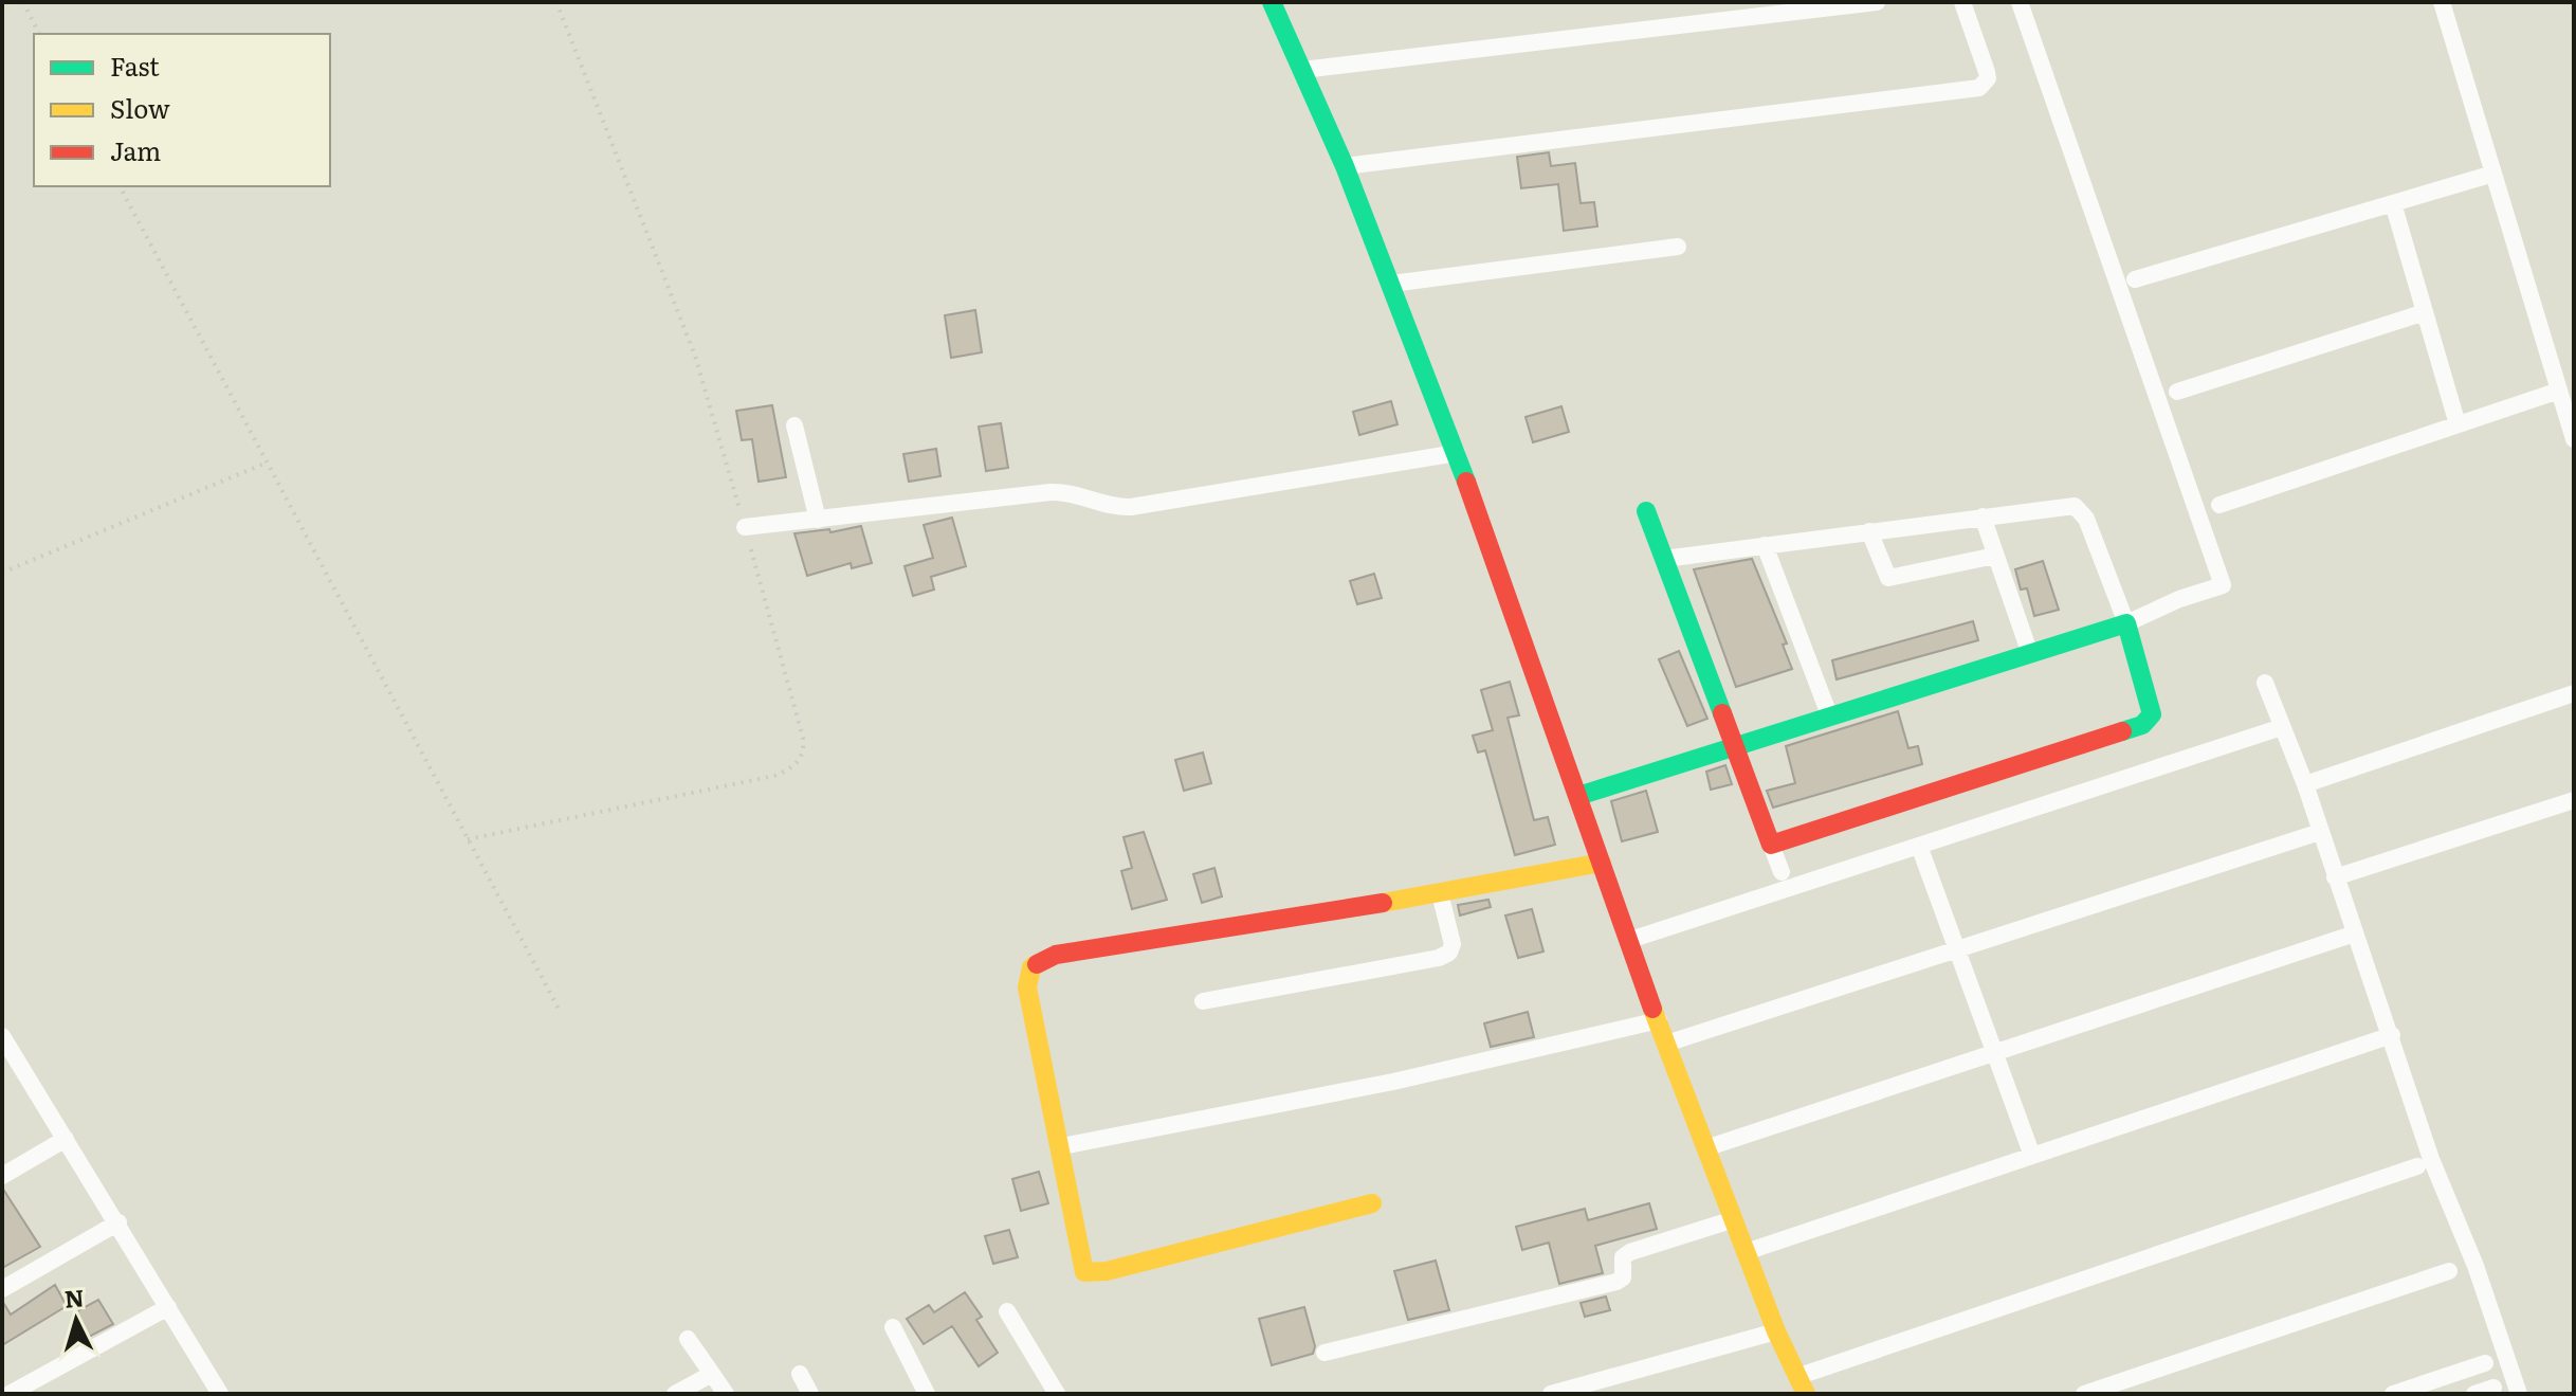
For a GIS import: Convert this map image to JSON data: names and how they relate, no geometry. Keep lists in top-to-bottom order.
{
  "legend": ["Fast", "Slow", "Jam"],
  "north": "top"
}
